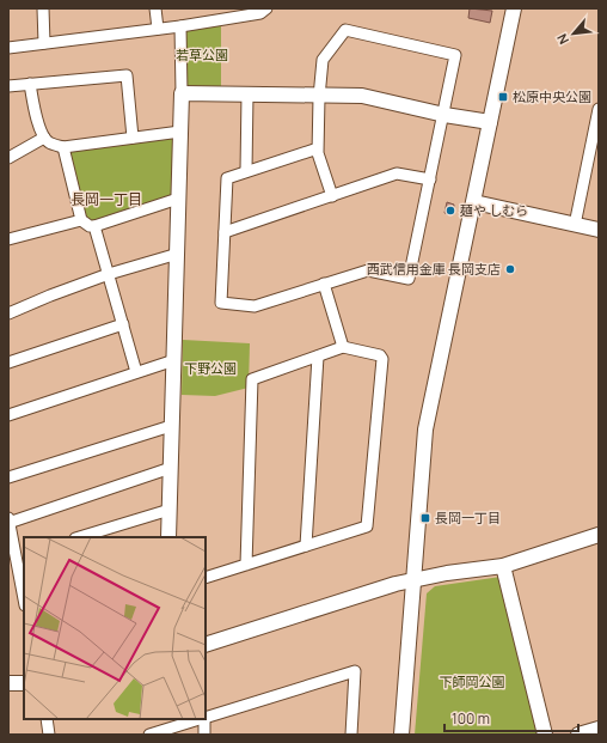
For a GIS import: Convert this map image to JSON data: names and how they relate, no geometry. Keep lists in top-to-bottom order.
{
  "districts": ["長岡一丁目"],
  "parks": ["若草公園", "下野公園", "下師岡公園"],
  "places": {
    "transit": ["松原中央公園", "長岡一丁目"],
    "other": ["麺や しむら", "西武信用金庫 長岡支店"]
  },
  "scale_bar": "100 m",
  "north": "bottom left"
}
